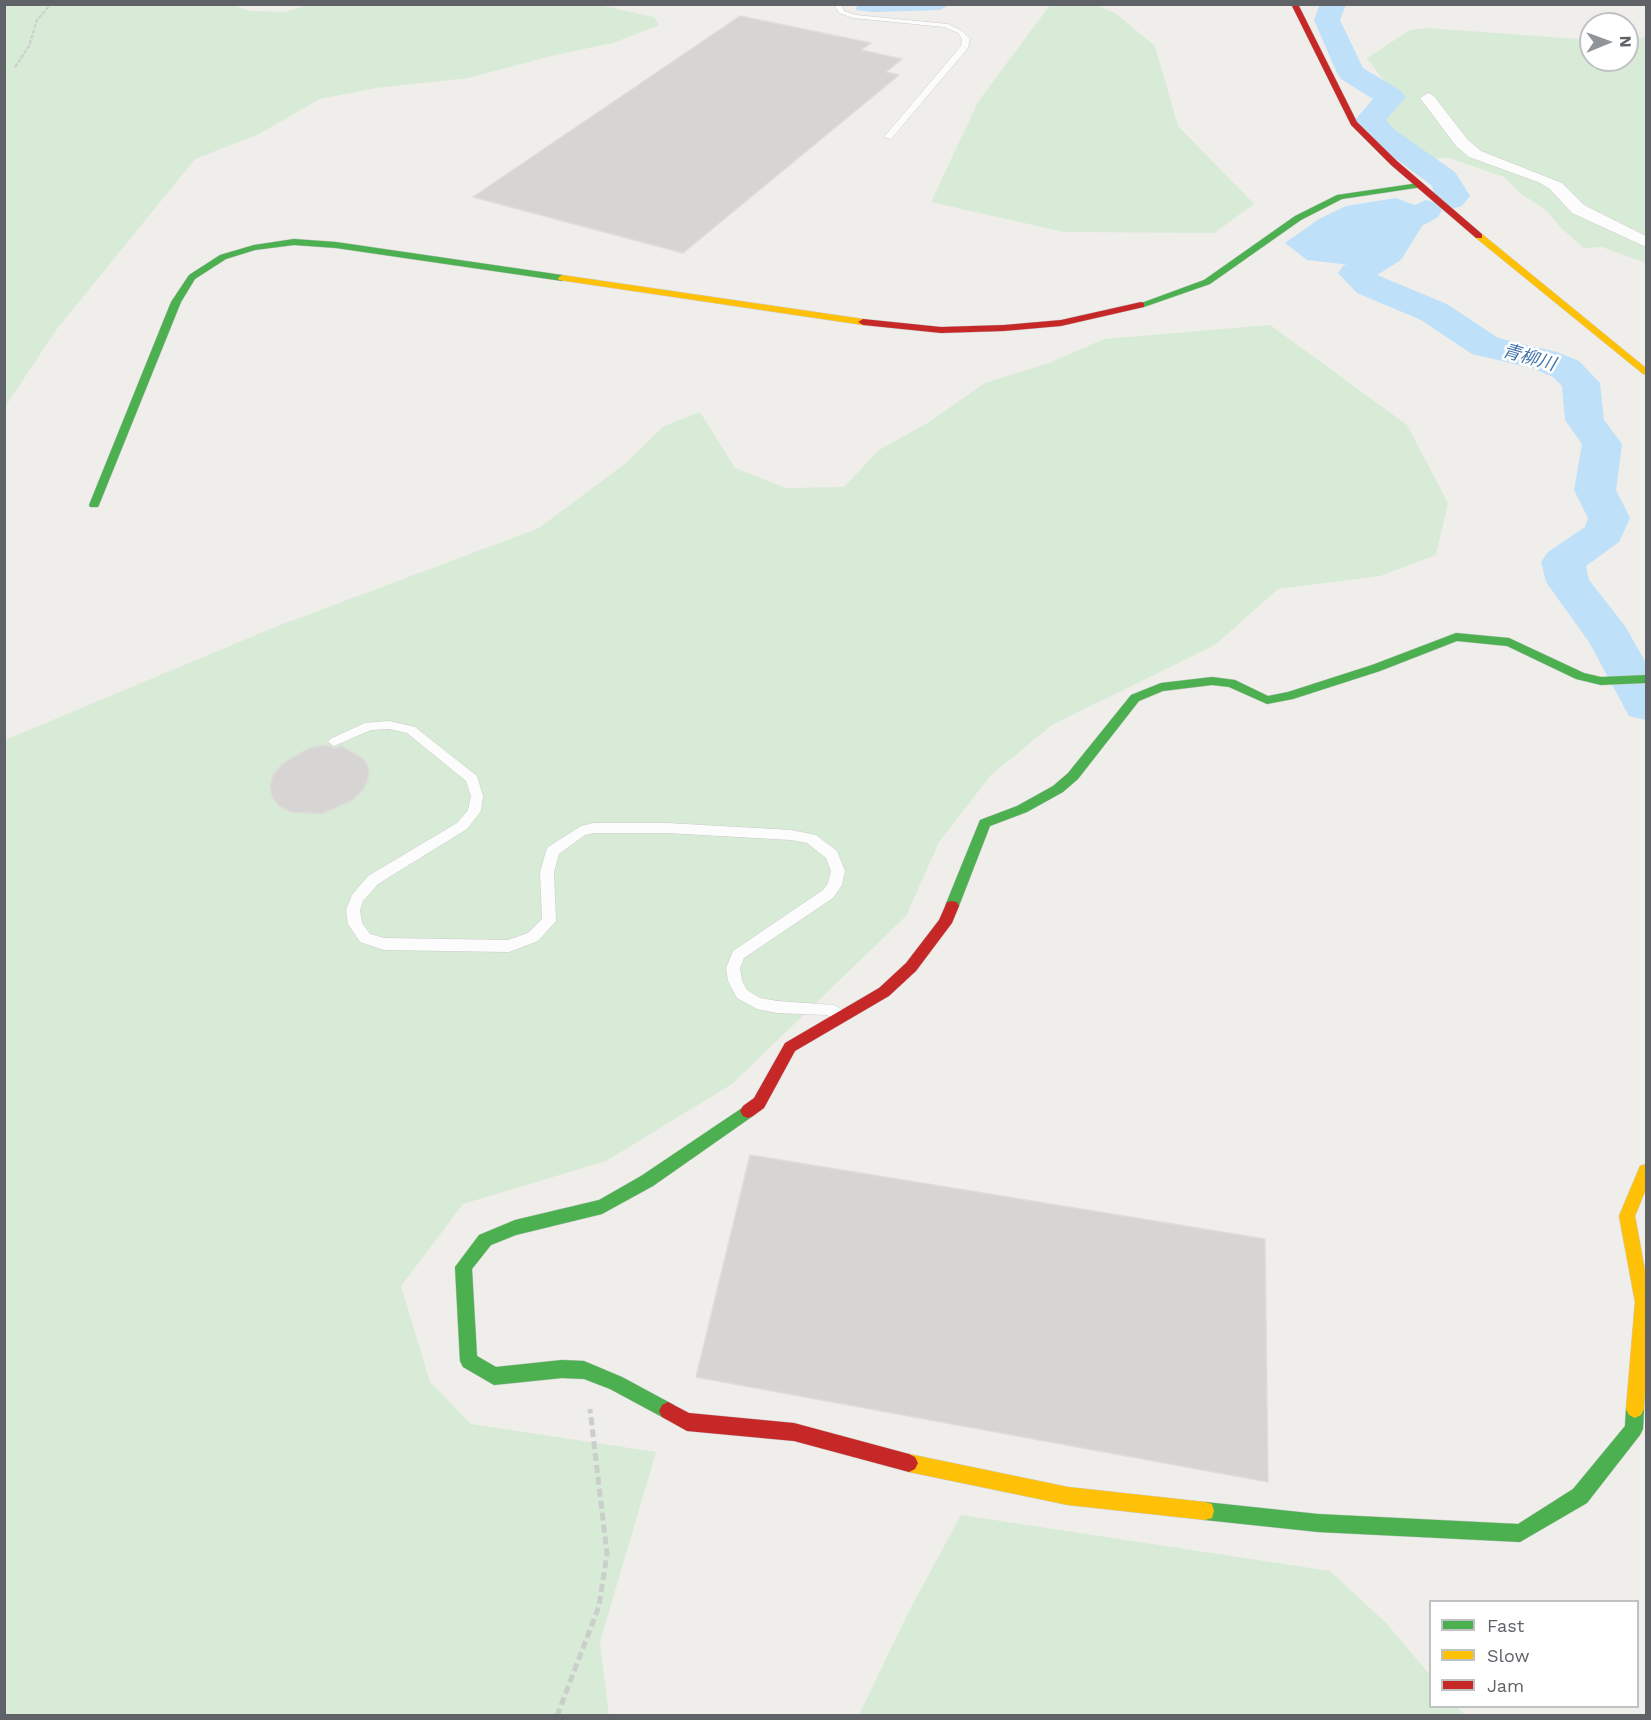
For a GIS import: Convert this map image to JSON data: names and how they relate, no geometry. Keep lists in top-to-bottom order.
{
  "water": ["青柳川"],
  "legend": ["Fast", "Slow", "Jam"],
  "north": "right"
}
